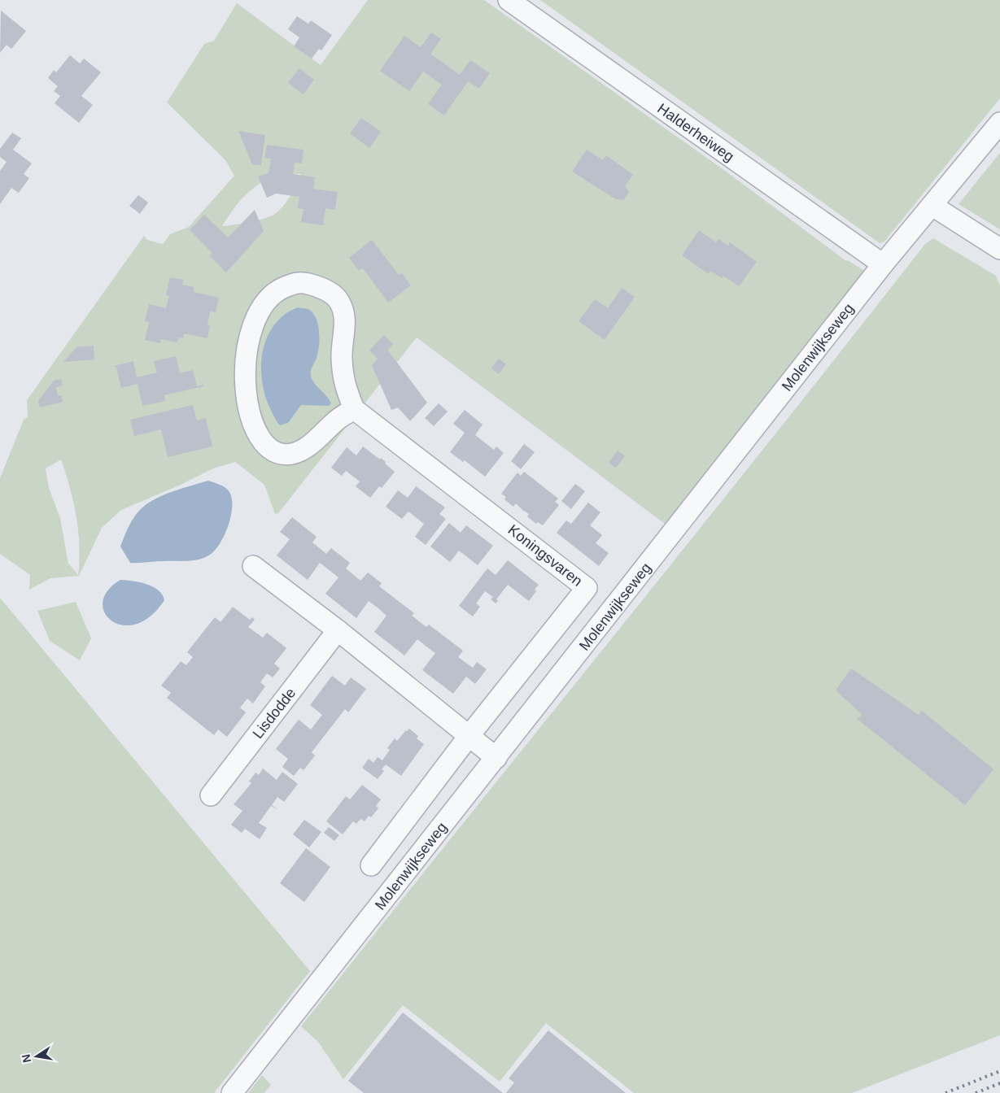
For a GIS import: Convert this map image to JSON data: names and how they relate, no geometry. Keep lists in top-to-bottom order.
{
  "streets": {
    "street": [
      "Halderheiweg",
      "Molenwijkseweg",
      "Koningsvaren",
      "Lisdodde"
    ]
  },
  "crossings": [
    ["Halderheiweg", "Molenwijkseweg"]
  ],
  "north": "left"
}
